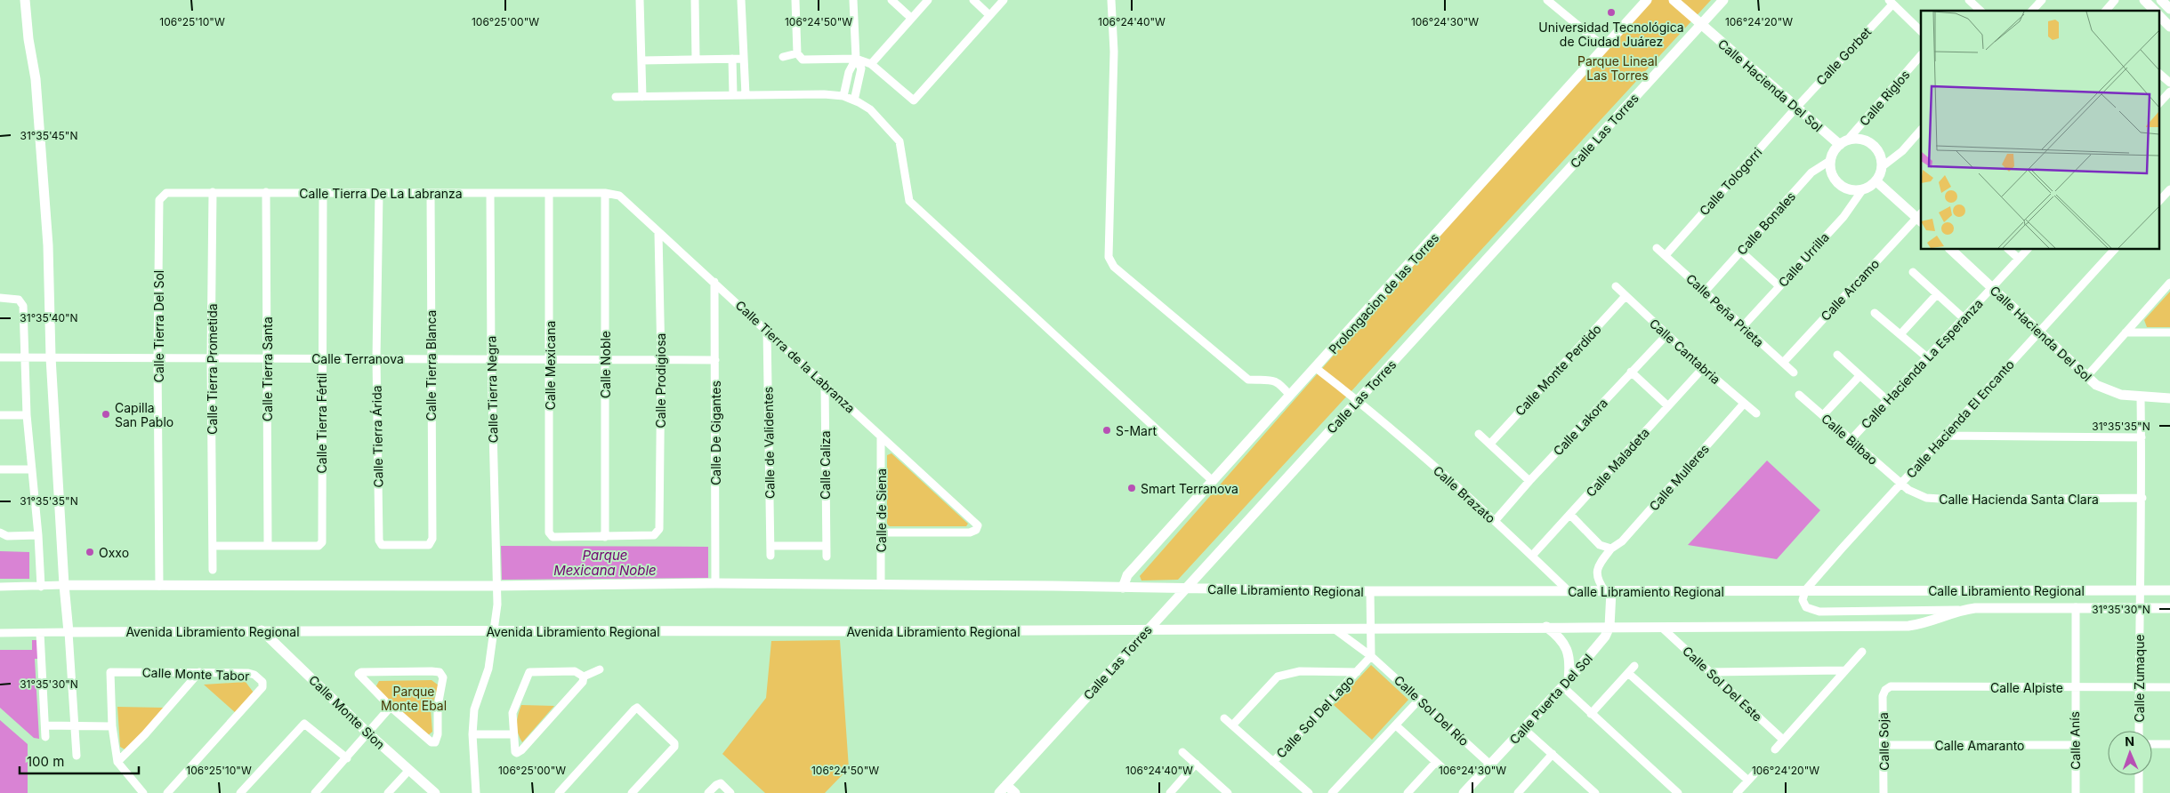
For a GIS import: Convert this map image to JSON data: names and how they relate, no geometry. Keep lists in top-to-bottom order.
{
  "streets": {
    "street": [
      "Calle Gorbet",
      "Calle Hacienda Del Sol",
      "Calle Riglos",
      "Calle Las Torres",
      "Calle Tologorri",
      "Calle Tierra De La Labranza",
      "Calle Bonales",
      "Calle Urrilla",
      "Calle Arcamo",
      "Prolongacion de las Torres",
      "Calle Peña Prieta",
      "Calle Tierra Del Sol",
      "Calle Cantabria",
      "Calle Tierra de la Labranza",
      "Calle Terranova",
      "Calle Hacienda La Esperanza",
      "Calle Noble",
      "Calle Tierra Blanca",
      "Calle Mexicana",
      "Calle Tierra Prometida",
      "Calle Tierra Santa",
      "Calle Monte Perdido",
      "Calle Prodigiosa",
      "Calle Tierra Negra",
      "Calle Hacienda El Encanto",
      "Calle Tierra Fértil",
      "Calle Lakora",
      "Calle De Gigantes",
      "Calle Tierra Árida",
      "Calle Bilbao",
      "Calle de Validentes",
      "Calle Maladeta",
      "Calle Caliza",
      "Calle Mulleres",
      "Calle Brazato",
      "Calle Hacienda Santa Clara",
      "Calle de Siena",
      "Calle Libramiento Regional",
      "Avenida Libramiento Regional",
      "Calle Monte Tabor",
      "Calle Zumaque",
      "Calle Sol Del Este",
      "Calle Alpiste",
      "Calle Puerta Del Sol",
      "Calle Sol Del Río",
      "Calle Monte Sion",
      "Calle Sol Del Lago",
      "Calle Anís",
      "Calle Soja",
      "Calle Amaranto"
    ]
  },
  "crossings": [
    ["Calle Gorbet", "Calle Hacienda Del Sol"],
    ["Calle Gorbet", "Calle Tologorri"],
    ["Calle Hacienda Del Sol", "Calle Riglos"],
    ["Calle Hacienda Del Sol", "Calle Las Torres"],
    ["Calle Hacienda Del Sol", "Calle Tologorri"],
    ["Calle Hacienda Del Sol", "Calle Bonales"],
    ["Calle Hacienda Del Sol", "Calle Urrilla"],
    ["Calle Hacienda Del Sol", "Calle Hacienda La Esperanza"],
    ["Calle Hacienda Del Sol", "Calle Hacienda El Encanto"],
    ["Calle Hacienda Del Sol", "Calle Zumaque"],
    ["Calle Riglos", "Calle Bonales"],
    ["Calle Riglos", "Calle Urrilla"],
    ["Calle Las Torres", "Calle Brazato"],
    ["Calle Las Torres", "Calle Libramiento Regional"],
    ["Calle Las Torres", "Avenida Libramiento Regional"],
    ["Calle Tologorri", "Calle Peña Prieta"],
    ["Calle Tierra De La Labranza", "Calle Tierra Del Sol"],
    ["Calle Tierra De La Labranza", "Calle Tierra de la Labranza"],
    ["Calle Tierra De La Labranza", "Calle Noble"],
    ["Calle Tierra De La Labranza", "Calle Tierra Blanca"],
    ["Calle Tierra De La Labranza", "Calle Mexicana"],
    ["Calle Tierra De La Labranza", "Calle Tierra Prometida"],
    ["Calle Tierra De La Labranza", "Calle Tierra Santa"],
    ["Calle Tierra De La Labranza", "Calle Tierra Negra"],
    ["Calle Tierra De La Labranza", "Calle Tierra Fértil"],
    ["Calle Tierra De La Labranza", "Calle Tierra Árida"],
    ["Calle Bonales", "Calle Urrilla"],
    ["Calle Bonales", "Calle Peña Prieta"],
    ["Calle Urrilla", "Calle Peña Prieta"],
    ["Calle Arcamo", "Calle Peña Prieta"],
    ["Prolongacion de las Torres", "Calle Brazato"],
    ["Prolongacion de las Torres", "Calle Libramiento Regional"],
    ["Calle Tierra Del Sol", "Calle Terranova"],
    ["Calle Cantabria", "Calle Monte Perdido"],
    ["Calle Cantabria", "Calle Lakora"],
    ["Calle Cantabria", "Calle Maladeta"],
    ["Calle Cantabria", "Calle Mulleres"],
    ["Calle Tierra de la Labranza", "Calle Noble"],
    ["Calle Tierra de la Labranza", "Calle Prodigiosa"],
    ["Calle Tierra de la Labranza", "Calle De Gigantes"],
    ["Calle Tierra de la Labranza", "Calle de Validentes"],
    ["Calle Tierra de la Labranza", "Calle Caliza"],
    ["Calle Tierra de la Labranza", "Calle de Siena"],
    ["Calle Terranova", "Calle Noble"],
    ["Calle Terranova", "Calle Tierra Blanca"],
    ["Calle Terranova", "Calle Mexicana"],
    ["Calle Terranova", "Calle Tierra Prometida"],
    ["Calle Terranova", "Calle Tierra Santa"],
    ["Calle Terranova", "Calle Prodigiosa"],
    ["Calle Terranova", "Calle Tierra Negra"],
    ["Calle Terranova", "Calle Tierra Fértil"],
    ["Calle Terranova", "Calle De Gigantes"],
    ["Calle Terranova", "Calle Tierra Árida"],
    ["Calle Hacienda La Esperanza", "Calle Bilbao"],
    ["Calle Noble", "Calle Mexicana"],
    ["Calle Noble", "Calle Prodigiosa"],
    ["Calle Tierra Blanca", "Calle Tierra Árida"],
    ["Calle Mexicana", "Calle Prodigiosa"],
    ["Calle Tierra Santa", "Calle Tierra Fértil"],
    ["Calle Tierra Negra", "Avenida Libramiento Regional"],
    ["Calle Hacienda El Encanto", "Calle Bilbao"],
    ["Calle Hacienda El Encanto", "Calle Hacienda Santa Clara"],
    ["Calle Hacienda El Encanto", "Calle Libramiento Regional"],
    ["Calle Lakora", "Calle Brazato"],
    ["Calle Bilbao", "Calle Hacienda Santa Clara"],
    ["Calle Maladeta", "Calle Brazato"],
    ["Calle Mulleres", "Calle Libramiento Regional"],
    ["Calle Mulleres", "Calle Puerta Del Sol"],
    ["Calle Brazato", "Calle Libramiento Regional"],
    ["Calle Hacienda Santa Clara", "Calle Zumaque"],
    ["Calle Libramiento Regional", "Avenida Libramiento Regional"],
    ["Calle Libramiento Regional", "Calle Zumaque"],
    ["Calle Libramiento Regional", "Calle Sol Del Este"],
    ["Calle Libramiento Regional", "Calle Puerta Del Sol"],
    ["Calle Libramiento Regional", "Calle Sol Del Río"],
    ["Calle Libramiento Regional", "Calle Anís"],
    ["Avenida Libramiento Regional", "Calle Monte Sion"],
    ["Calle Zumaque", "Calle Alpiste"],
    ["Calle Alpiste", "Calle Anís"],
    ["Calle Alpiste", "Calle Soja"],
    ["Calle Puerta Del Sol", "Calle Sol Del Río"],
    ["Calle Sol Del Río", "Calle Sol Del Lago"],
    ["Calle Anís", "Calle Amaranto"],
    ["Calle Soja", "Calle Amaranto"]
  ],
  "water": ["Parque Mexicana Noble"],
  "parks": ["Parque Lineal Las Torres", "Parque Monte Ebal"],
  "places": [
    "Universidad Tecnológica de Ciudad Juárez",
    "Capilla San Pablo",
    "S-Mart",
    "Smart Terranova",
    "Oxxo"
  ],
  "scale_bar": "100 m",
  "north": "top",
  "coordinates": [
    "106°25'10\"W",
    "106°25'00\"W",
    "106°24'50\"W",
    "106°24'40\"W",
    "106°24'30\"W",
    "106°24'20\"W",
    "31°35'45\"N",
    "31°35'40\"N",
    "31°35'35\"N",
    "31°35'30\"N"
  ]
}
